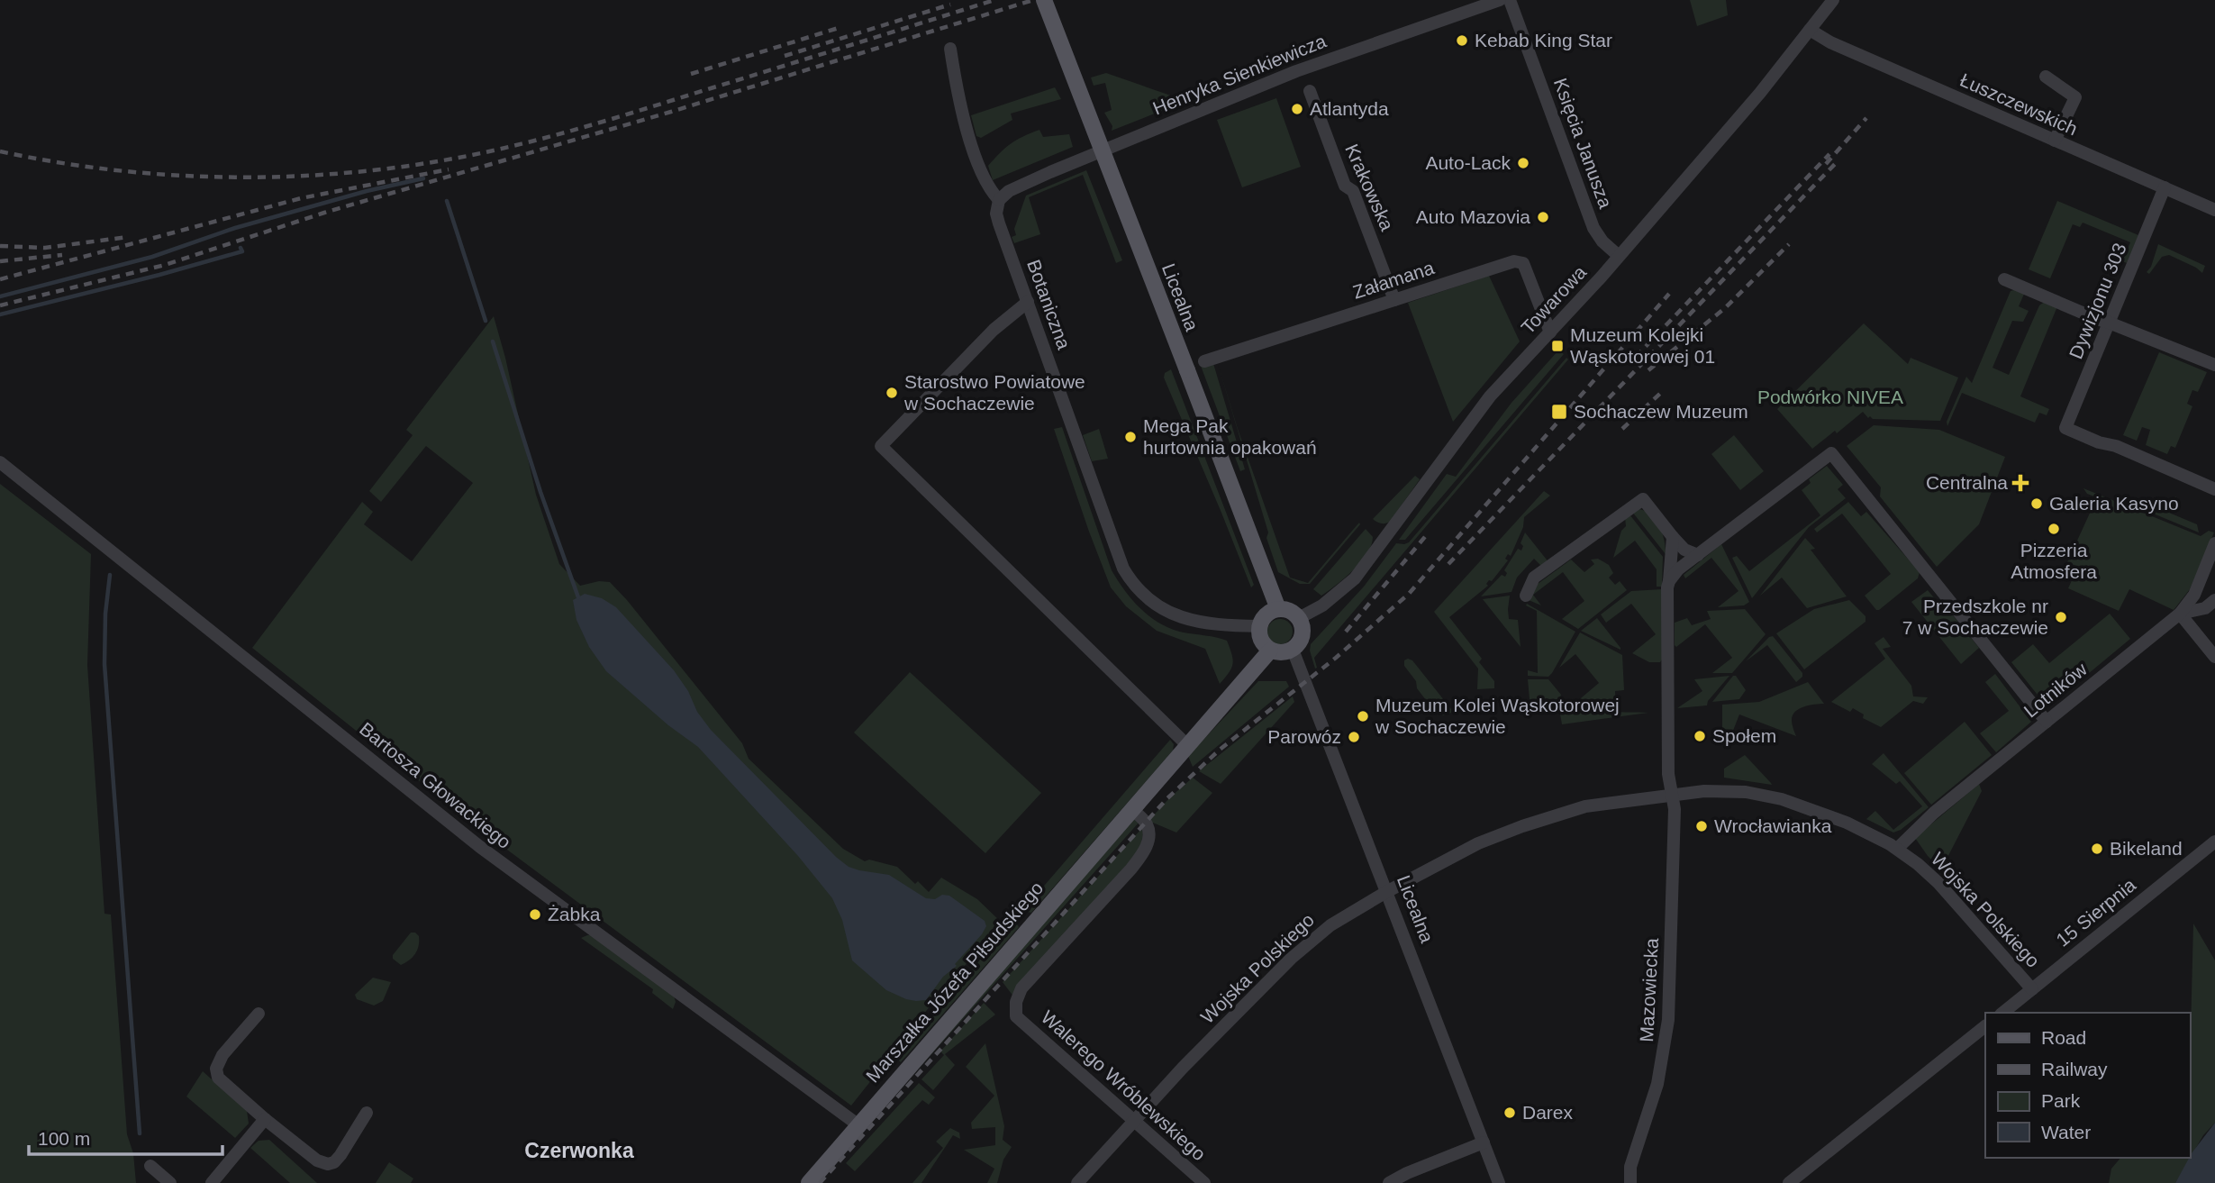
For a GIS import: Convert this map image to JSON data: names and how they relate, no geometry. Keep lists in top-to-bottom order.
{
  "streets": {
    "main road": ["Licealna", "Marszałka Józefa Piłsudskiego"],
    "street": [
      "Henryka Sienkiewicza",
      "Łuszczewskich",
      "Księcia Janusza",
      "Krakowska",
      "Załamana",
      "Towarowa",
      "Dywizjonu 303",
      "Botaniczna",
      "Lotników",
      "Bartosza Głowackiego",
      "Wojska Polskiego",
      "15 Sierpnia",
      "Mazowiecka",
      "Walerego Wróblewskiego"
    ]
  },
  "crossings": [
    ["Henryka Sienkiewicza", "Licealna"],
    ["Henryka Sienkiewicza", "Botaniczna"],
    ["Łuszczewskich", "Towarowa"],
    ["Łuszczewskich", "Dywizjonu 303"],
    ["Księcia Janusza", "Towarowa"],
    ["Krakowska", "Załamana"],
    ["Załamana", "Towarowa"],
    ["Licealna", "Towarowa"],
    ["Licealna", "Botaniczna"],
    ["Licealna", "Wojska Polskiego"],
    ["Licealna", "Marszałka Józefa Piłsudskiego"],
    ["Towarowa", "Botaniczna"],
    ["Towarowa", "Marszałka Józefa Piłsudskiego"],
    ["Botaniczna", "Marszałka Józefa Piłsudskiego"],
    ["Lotników", "Wojska Polskiego"],
    ["Bartosza Głowackiego", "Marszałka Józefa Piłsudskiego"],
    ["Wojska Polskiego", "15 Sierpnia"],
    ["Wojska Polskiego", "Mazowiecka"],
    ["Wojska Polskiego", "Walerego Wróblewskiego"],
    ["Marszałka Józefa Piłsudskiego", "Walerego Wróblewskiego"]
  ],
  "districts": ["Czerwonka"],
  "parks": ["Podwórko NIVEA"],
  "places": {
    "other": [
      "Kebab King Star",
      "Atlantyda",
      "Auto-Lack",
      "Auto Mazovia",
      "Starostwo Powiatowe w Sochaczewie",
      "Mega Pak hurtownia opakowań",
      "Galeria Kasyno",
      "Pizzeria Atmosfera",
      "Przedszkole nr 7 w Sochaczewie",
      "Muzeum Kolei Wąskotorowej w Sochaczewie",
      "Społem",
      "Parowóz",
      "Wrocławianka",
      "Bikeland",
      "Żabka",
      "Darex"
    ],
    "transit": ["Muzeum Kolejki Wąskotorowej 01", "Sochaczew Muzeum"],
    "health": ["Centralna"]
  },
  "legend": [
    "Road",
    "Railway",
    "Park",
    "Water"
  ],
  "scale_bar": "100 m"
}
